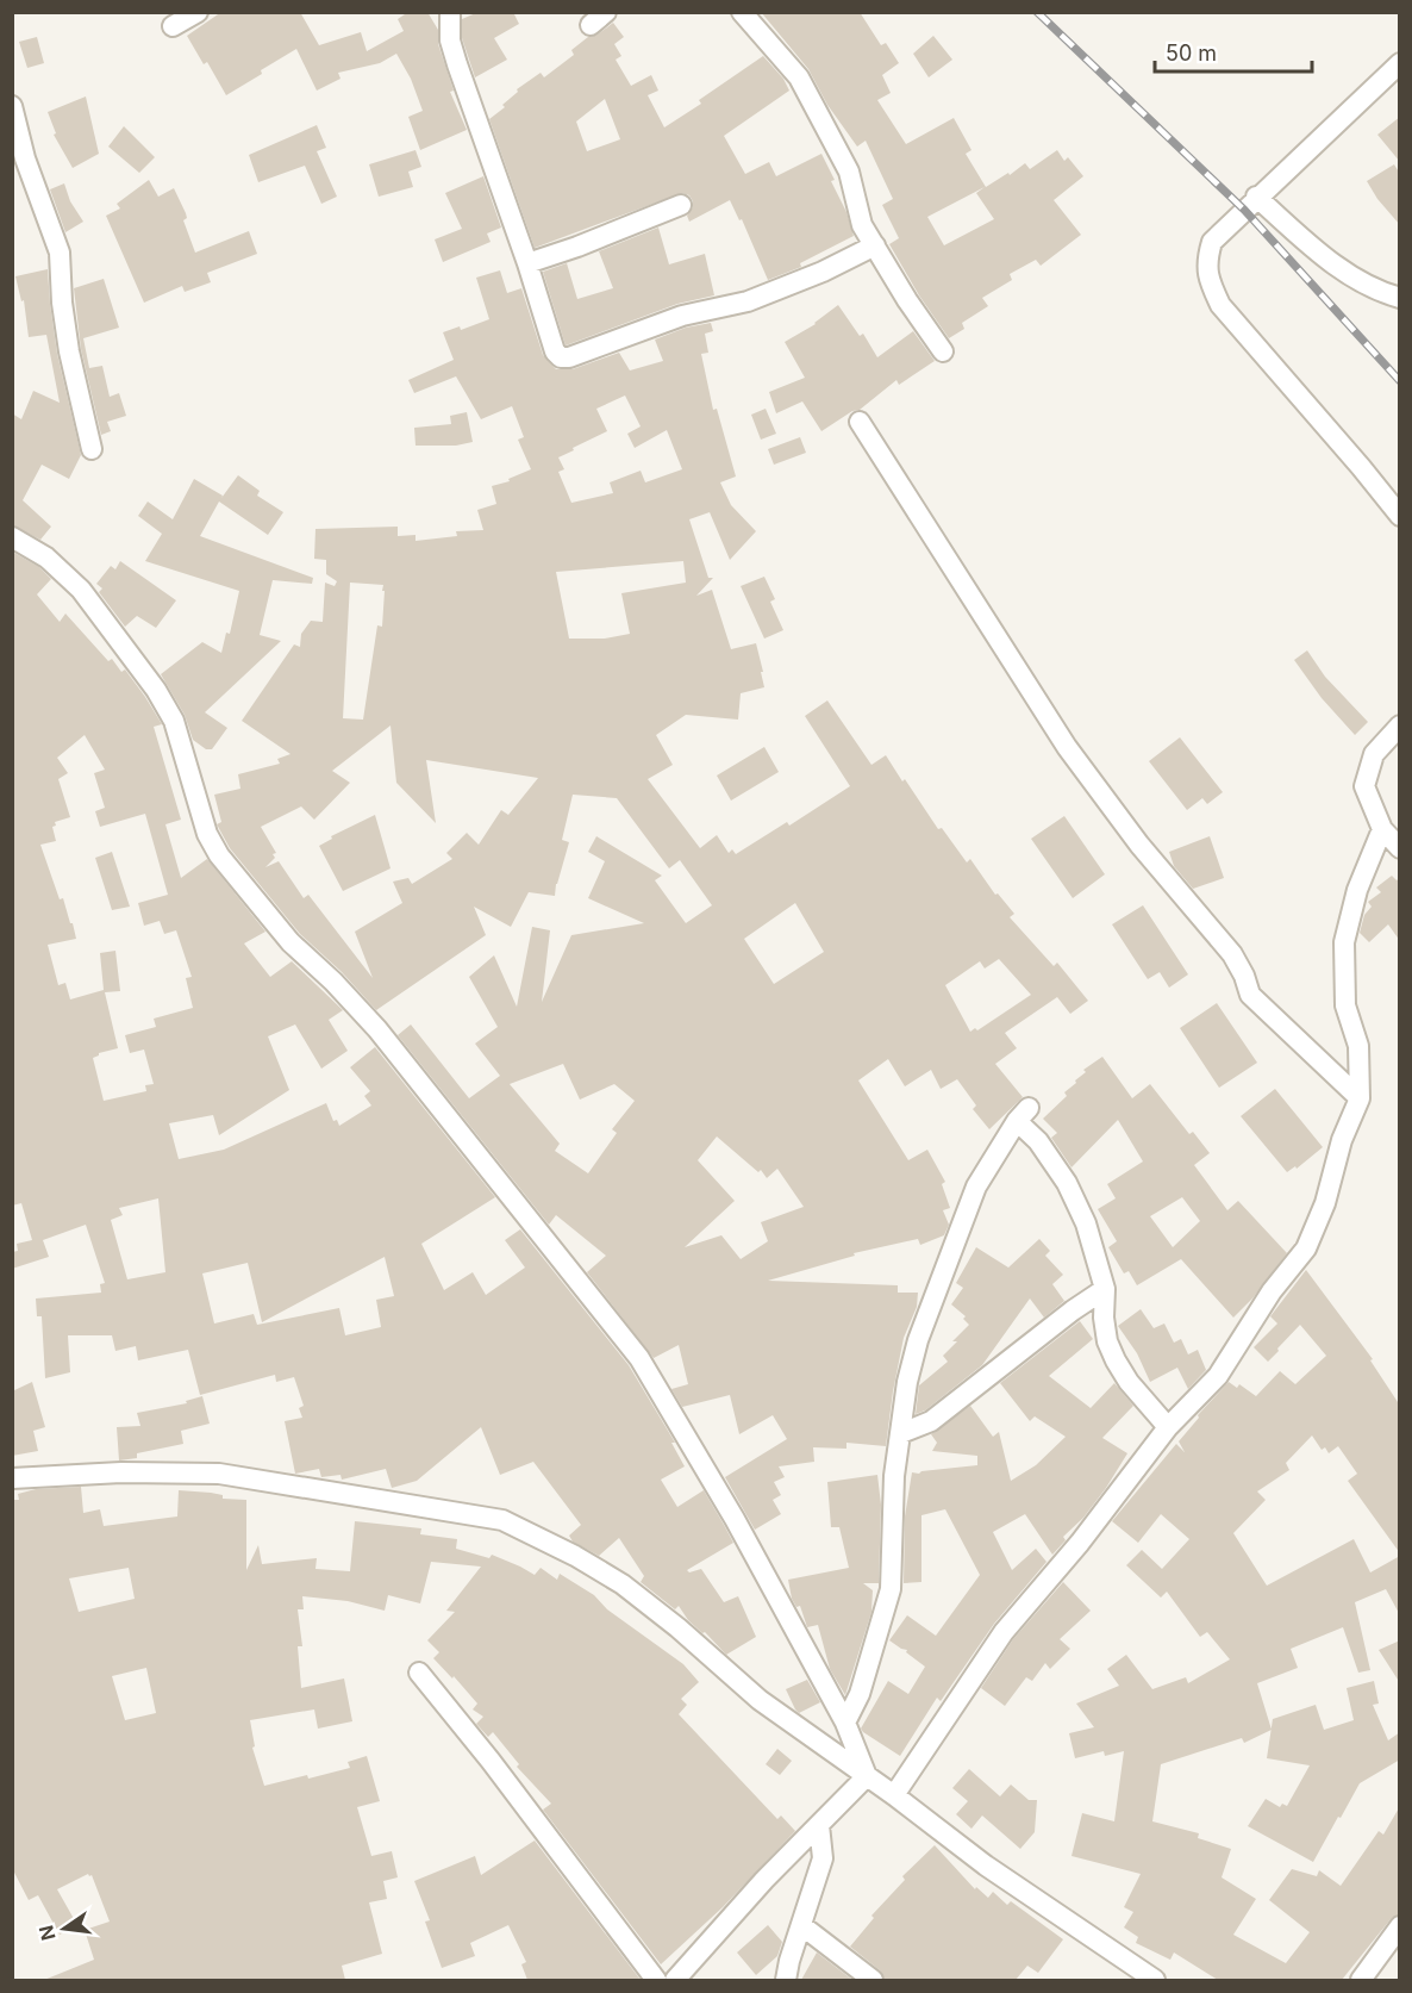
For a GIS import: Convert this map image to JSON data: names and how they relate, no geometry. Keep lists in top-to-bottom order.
{
  "scale_bar": "50 m",
  "north": "left"
}
